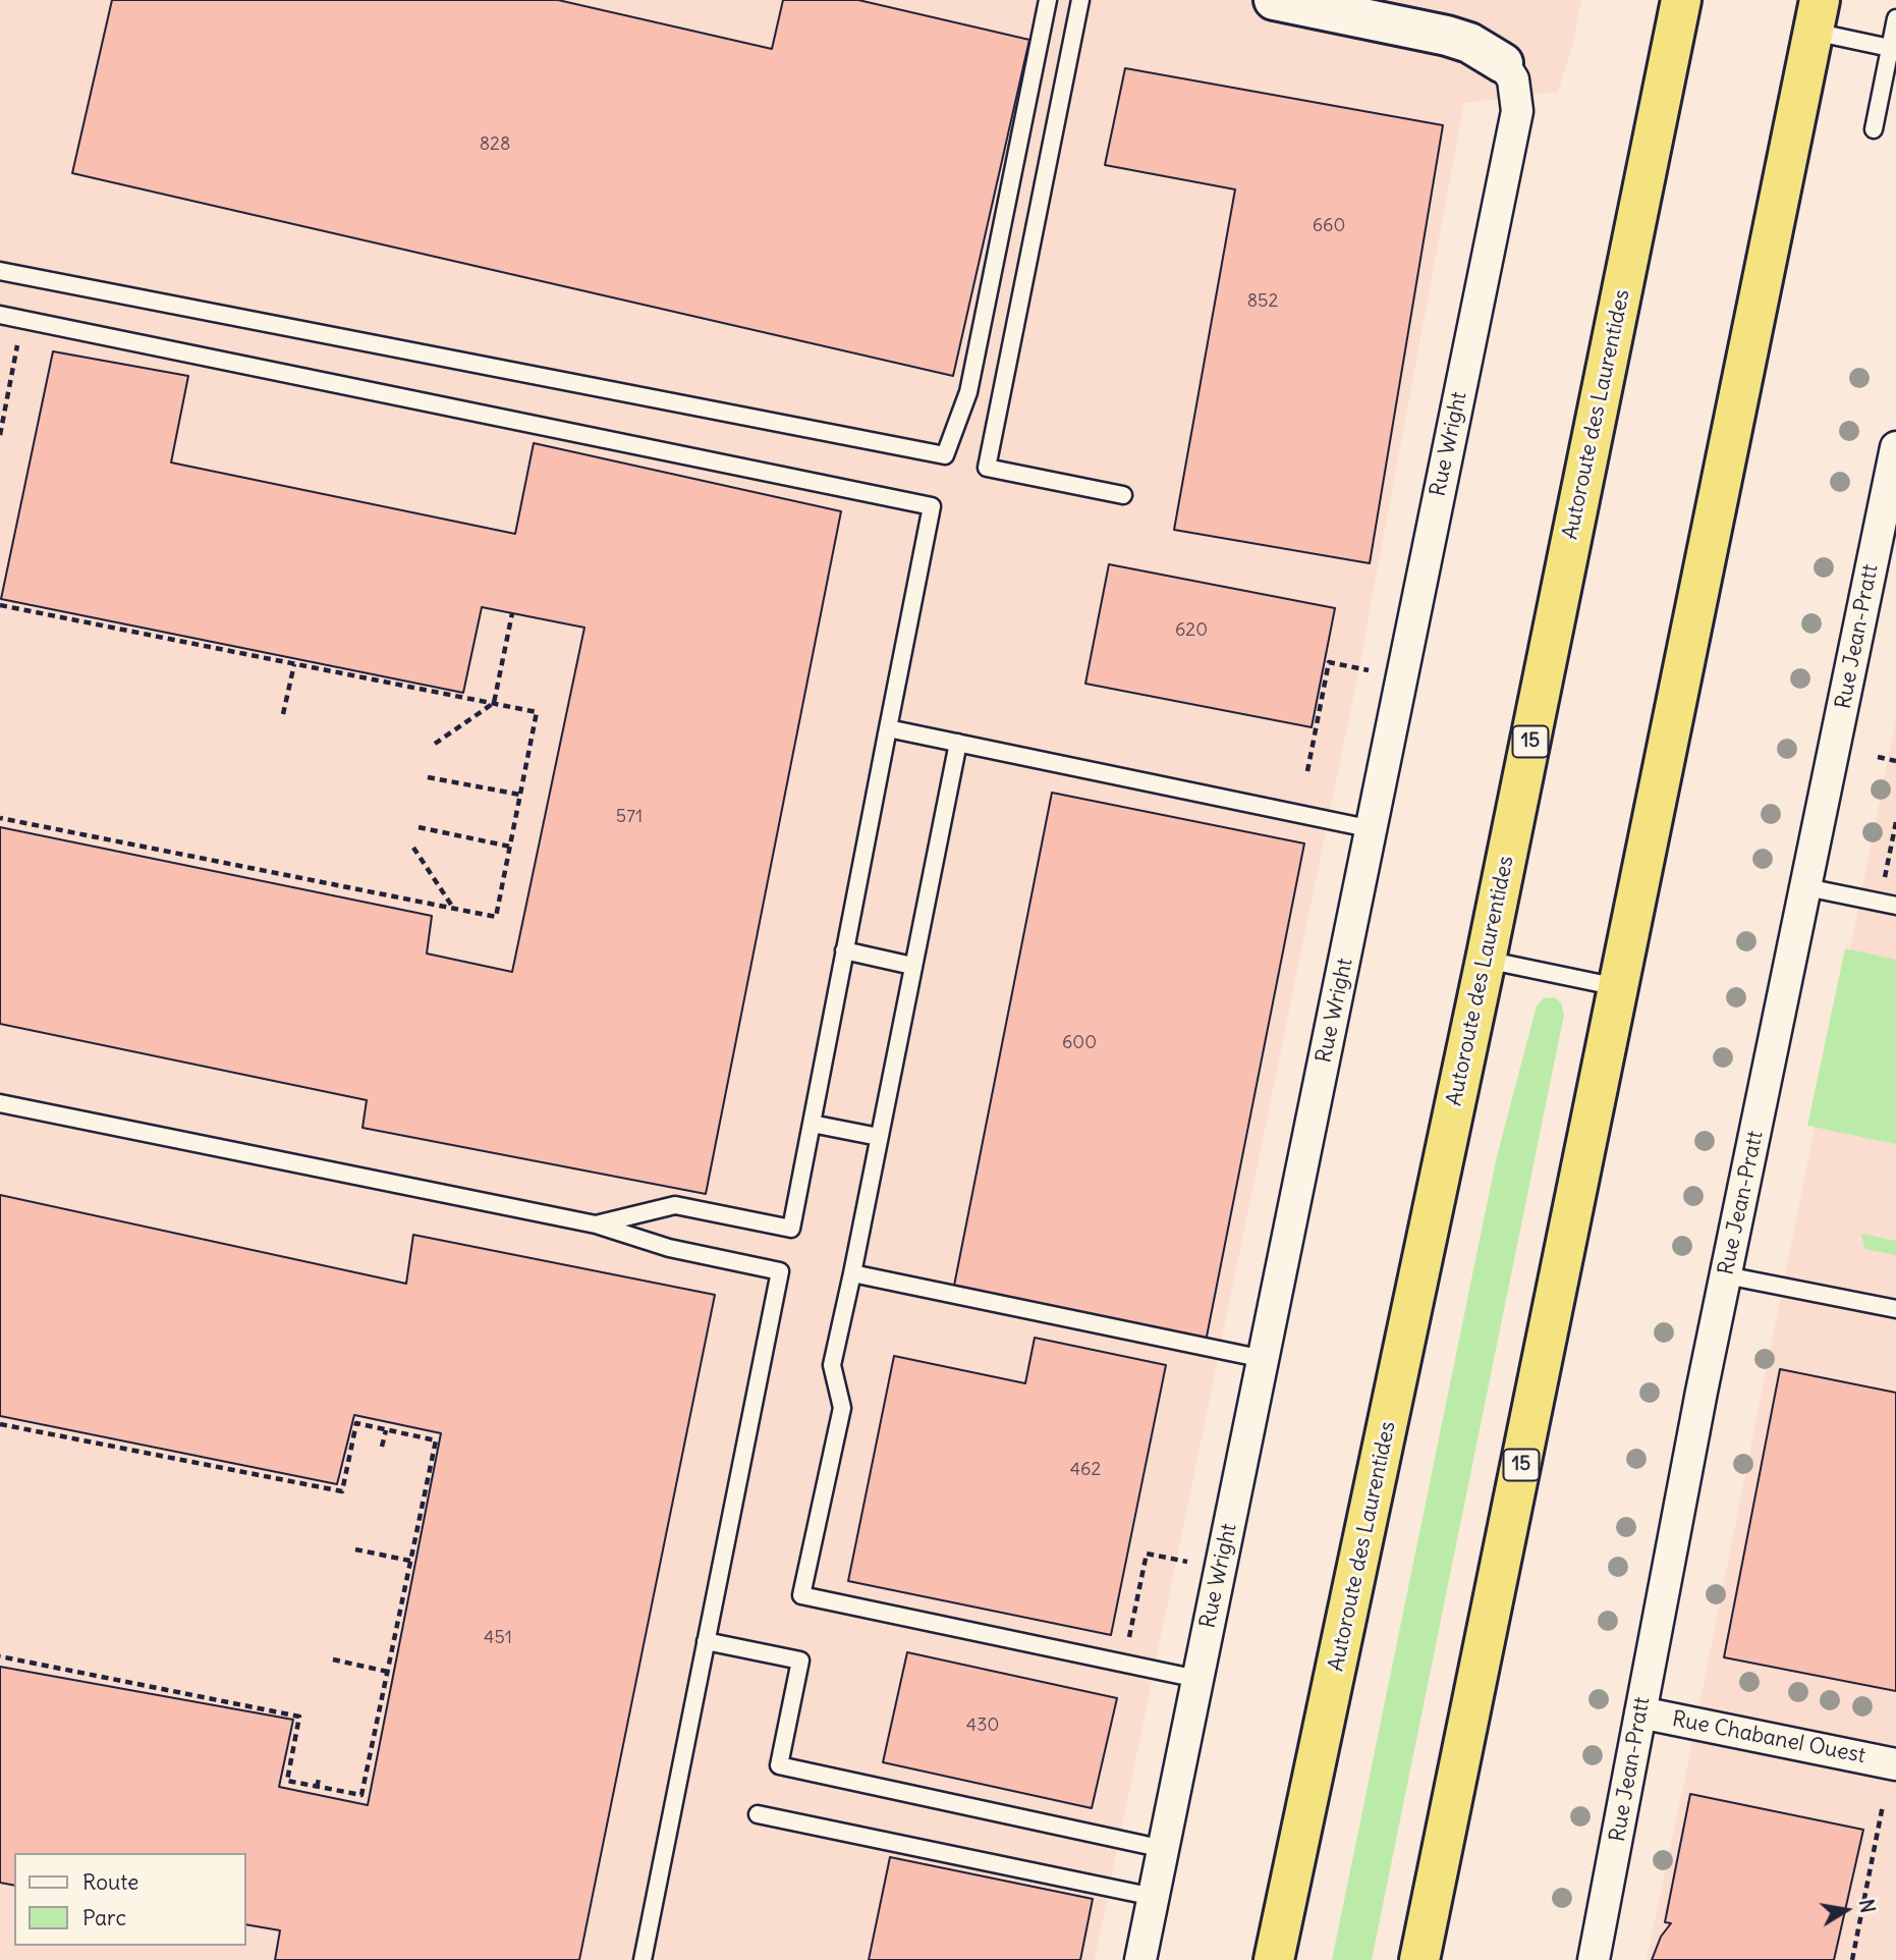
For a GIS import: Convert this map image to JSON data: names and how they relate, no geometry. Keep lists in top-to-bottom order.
{
  "streets": {
    "highway": ["Autoroute des Laurentides", "15"],
    "street": ["Rue Wright", "Rue Jean-Pratt", "Rue Chabanel Ouest"]
  },
  "crossings": [
    ["Rue Jean-Pratt", "Rue Chabanel Ouest"]
  ],
  "house_numbers": [
    "828",
    "660",
    "852",
    "620",
    "571",
    "600",
    "462",
    "451",
    "430"
  ],
  "legend": ["Route", "Parc"],
  "north": "right"
}
